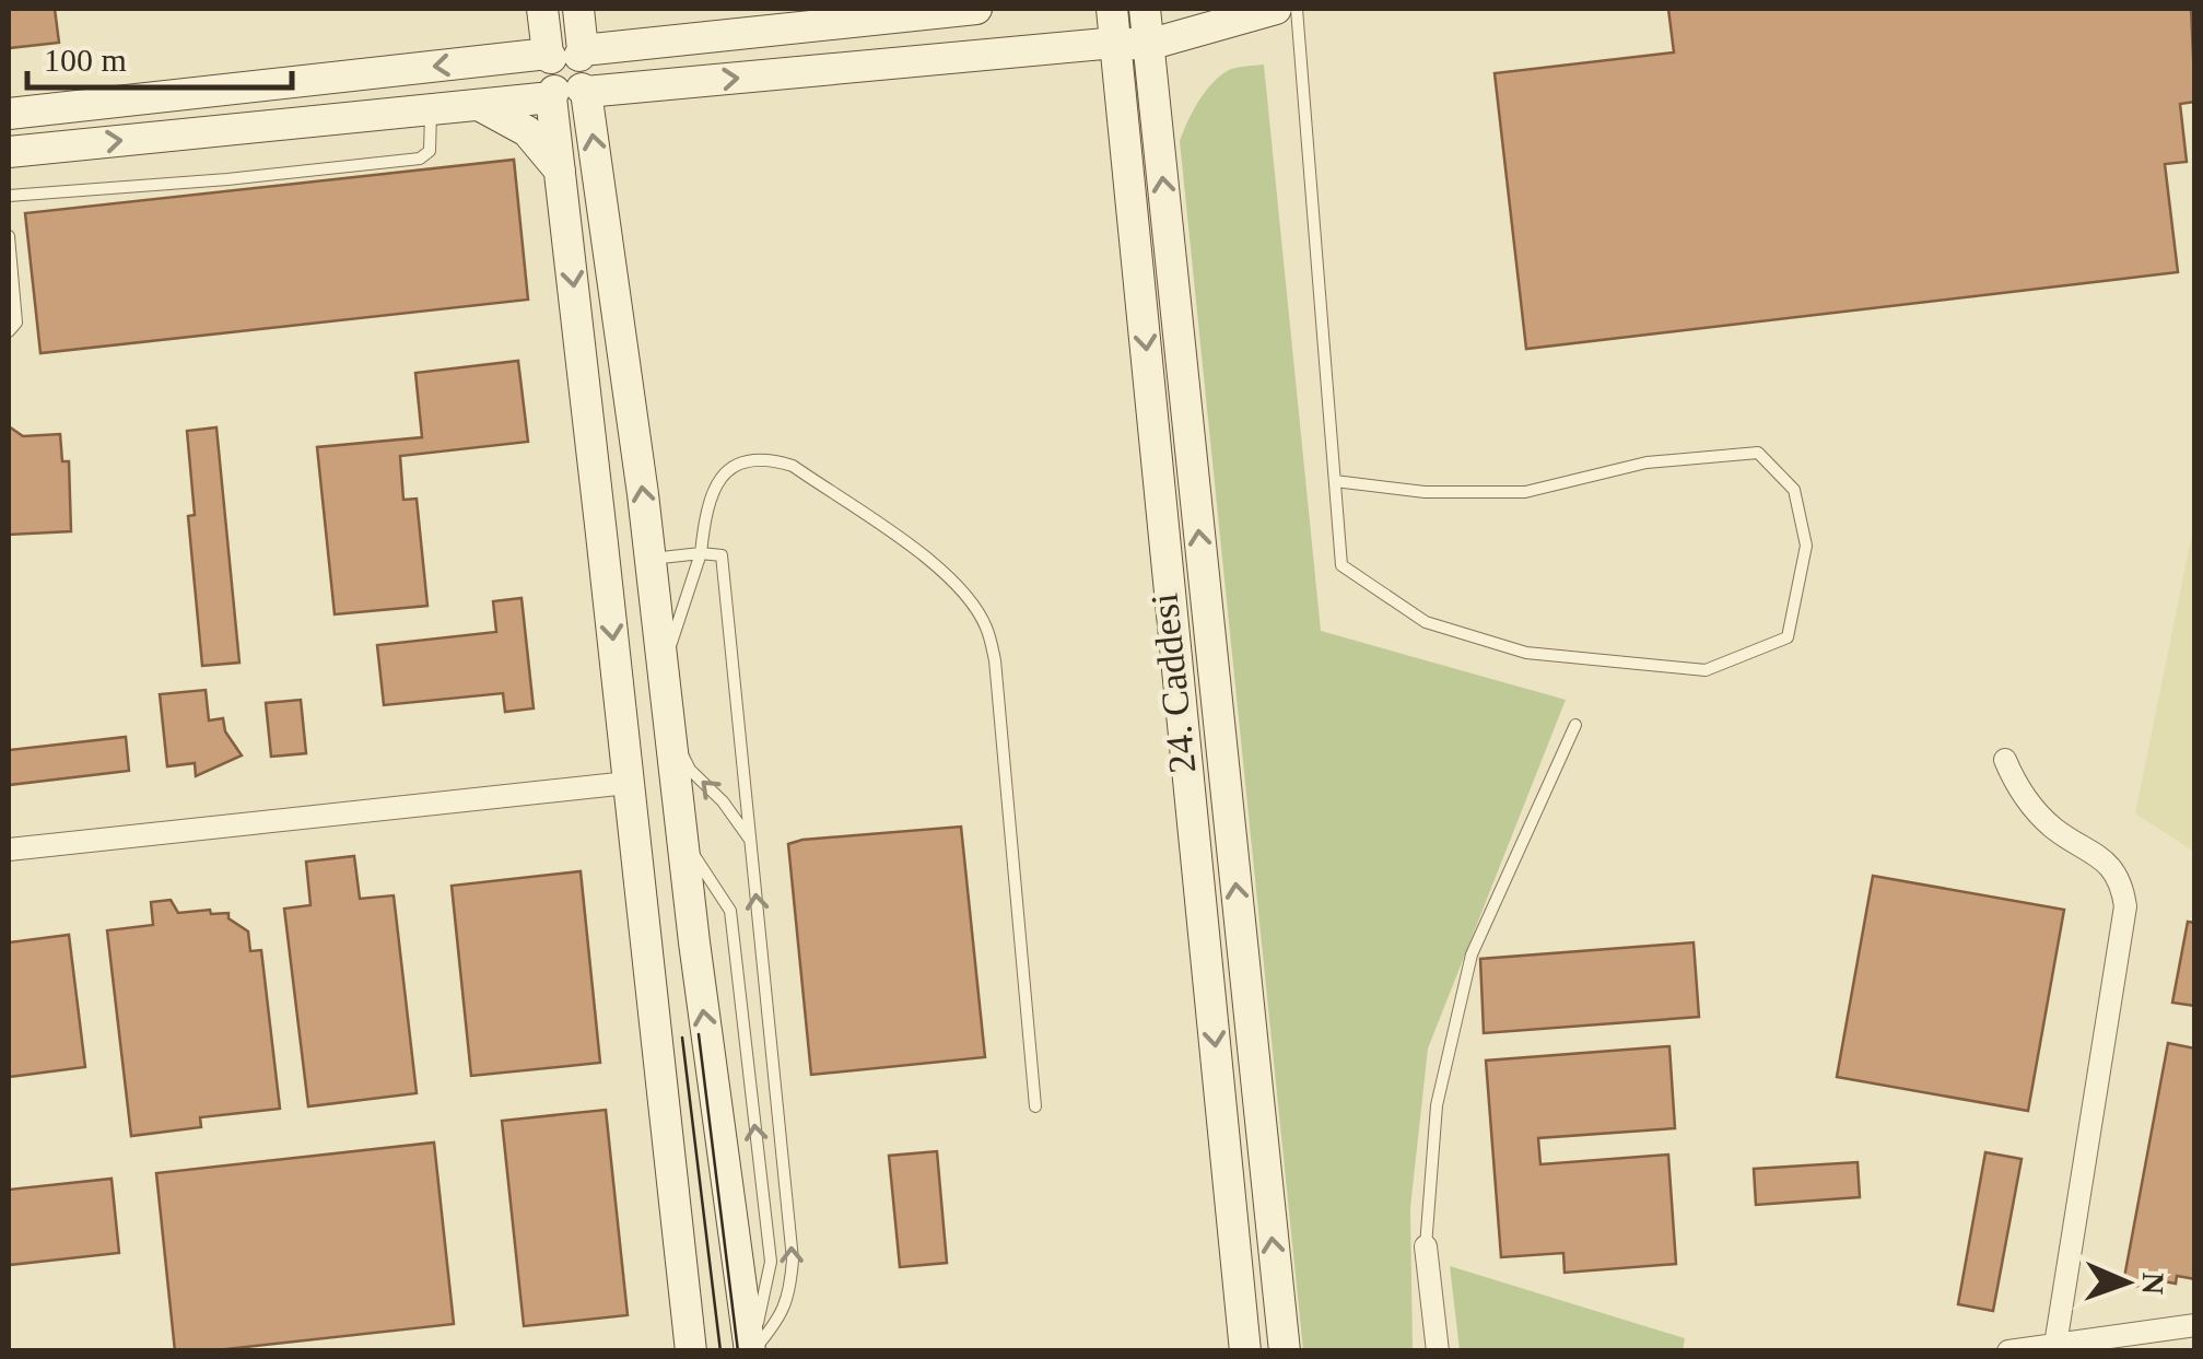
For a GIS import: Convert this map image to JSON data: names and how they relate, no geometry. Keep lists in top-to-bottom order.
{
  "streets": {
    "street": ["24. Caddesi"]
  },
  "scale_bar": "100 m",
  "north": "right"
}
